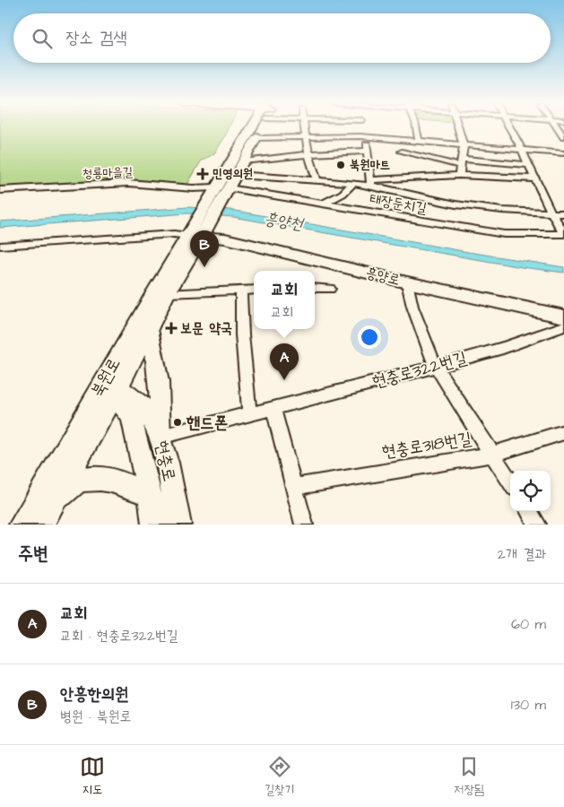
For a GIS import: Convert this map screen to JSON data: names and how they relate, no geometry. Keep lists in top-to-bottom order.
{
  "streets": {
    "street": [
      "청룡마을길",
      "태장둔치길",
      "흥양로",
      "현충로322번길",
      "북원로",
      "현충로318번길",
      "현충로"
    ]
  },
  "crossings": [
    ["청룡마을길", "태장둔치길"],
    ["흥양로", "북원로"],
    ["현충로322번길", "현충로"],
    ["북원로", "현충로"]
  ],
  "water": ["흥양천"],
  "places": {
    "other": ["북원마트", "핸드폰"],
    "health": ["민영의원", "보문 약국"]
  },
  "page": {
    "search": "장소 검색",
    "pins": ["B", "A"],
    "popup": ["교회", "교회"],
    "heading": ["주변", "2개 결과"],
    "list": [
      {
        "mark": "A",
        "name": "교회",
        "note": "교회 · 현충로322번길",
        "value": "60 m"
      },
      {
        "mark": "B",
        "name": "안흥한의원",
        "note": "병원 · 북원로",
        "value": "130 m"
      }
    ],
    "nav": ["지도", "길찾기", "저장됨"]
  }
}
